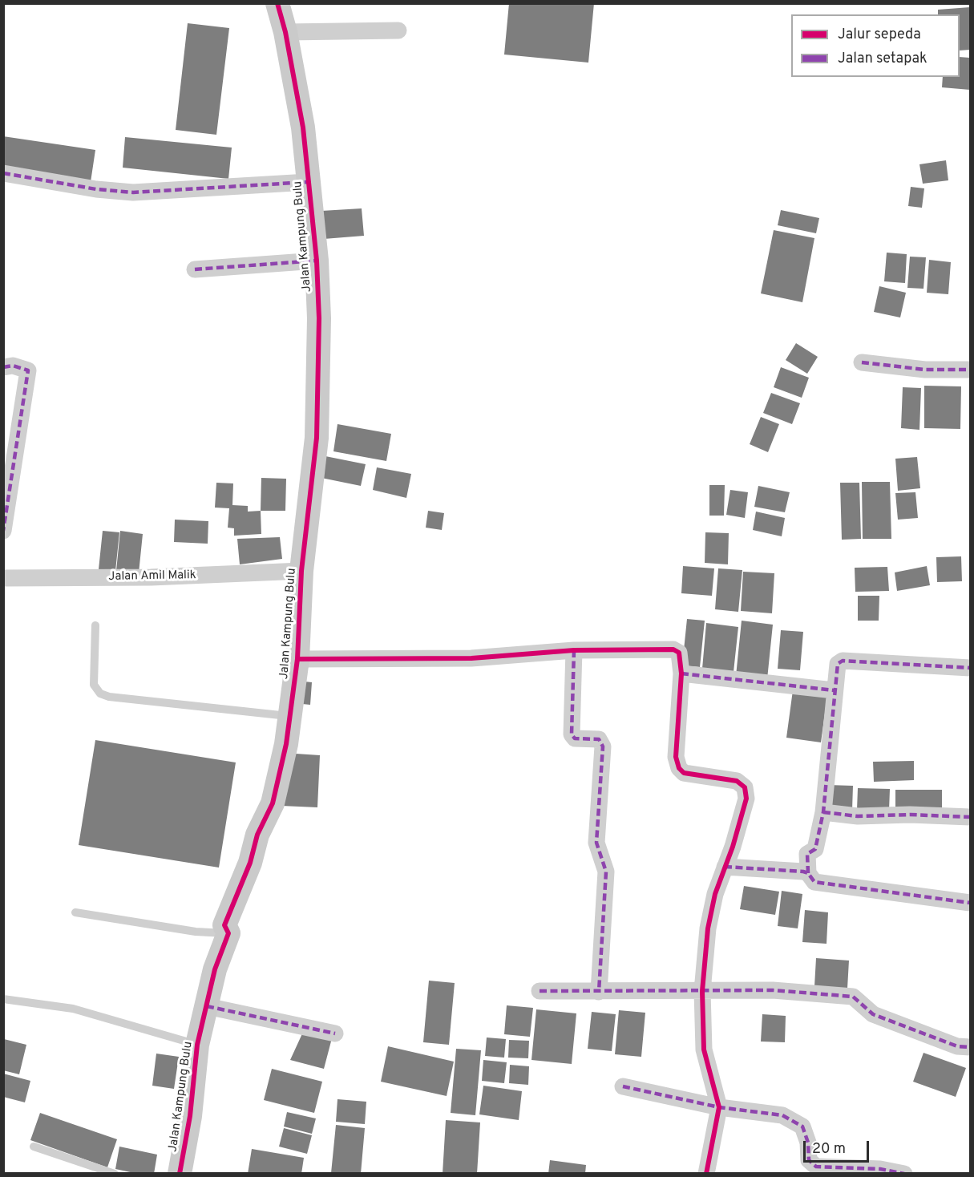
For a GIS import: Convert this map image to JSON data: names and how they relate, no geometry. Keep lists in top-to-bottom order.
{
  "streets": {
    "street": ["Jalan Kampung Bulu", "Jalan Amil Malik"]
  },
  "crossings": [
    ["Jalan Kampung Bulu", "Jalan Amil Malik"]
  ],
  "legend": ["Jalur sepeda", "Jalan setapak"],
  "scale_bar": "20 m"
}
